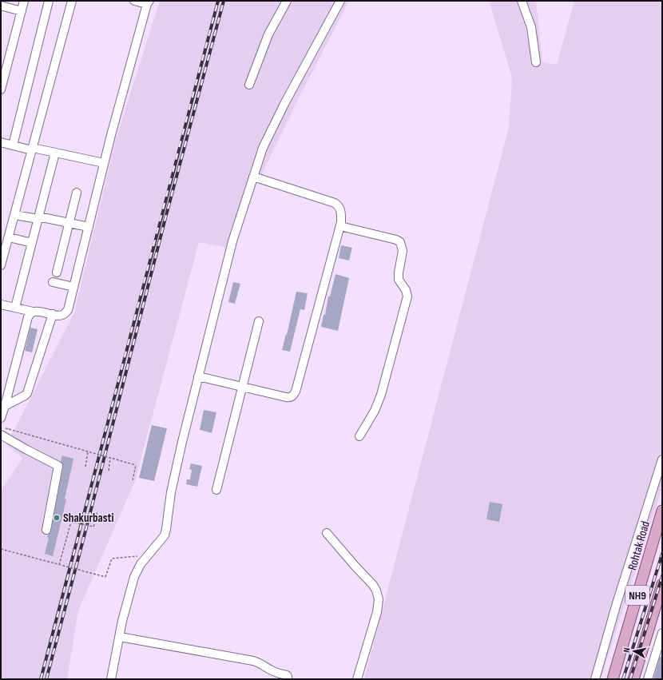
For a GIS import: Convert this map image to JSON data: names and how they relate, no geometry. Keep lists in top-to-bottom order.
{
  "streets": {
    "main road": ["Rohtak Road", "NH9"]
  },
  "places": ["Shakurbasti"],
  "north": "left"
}
